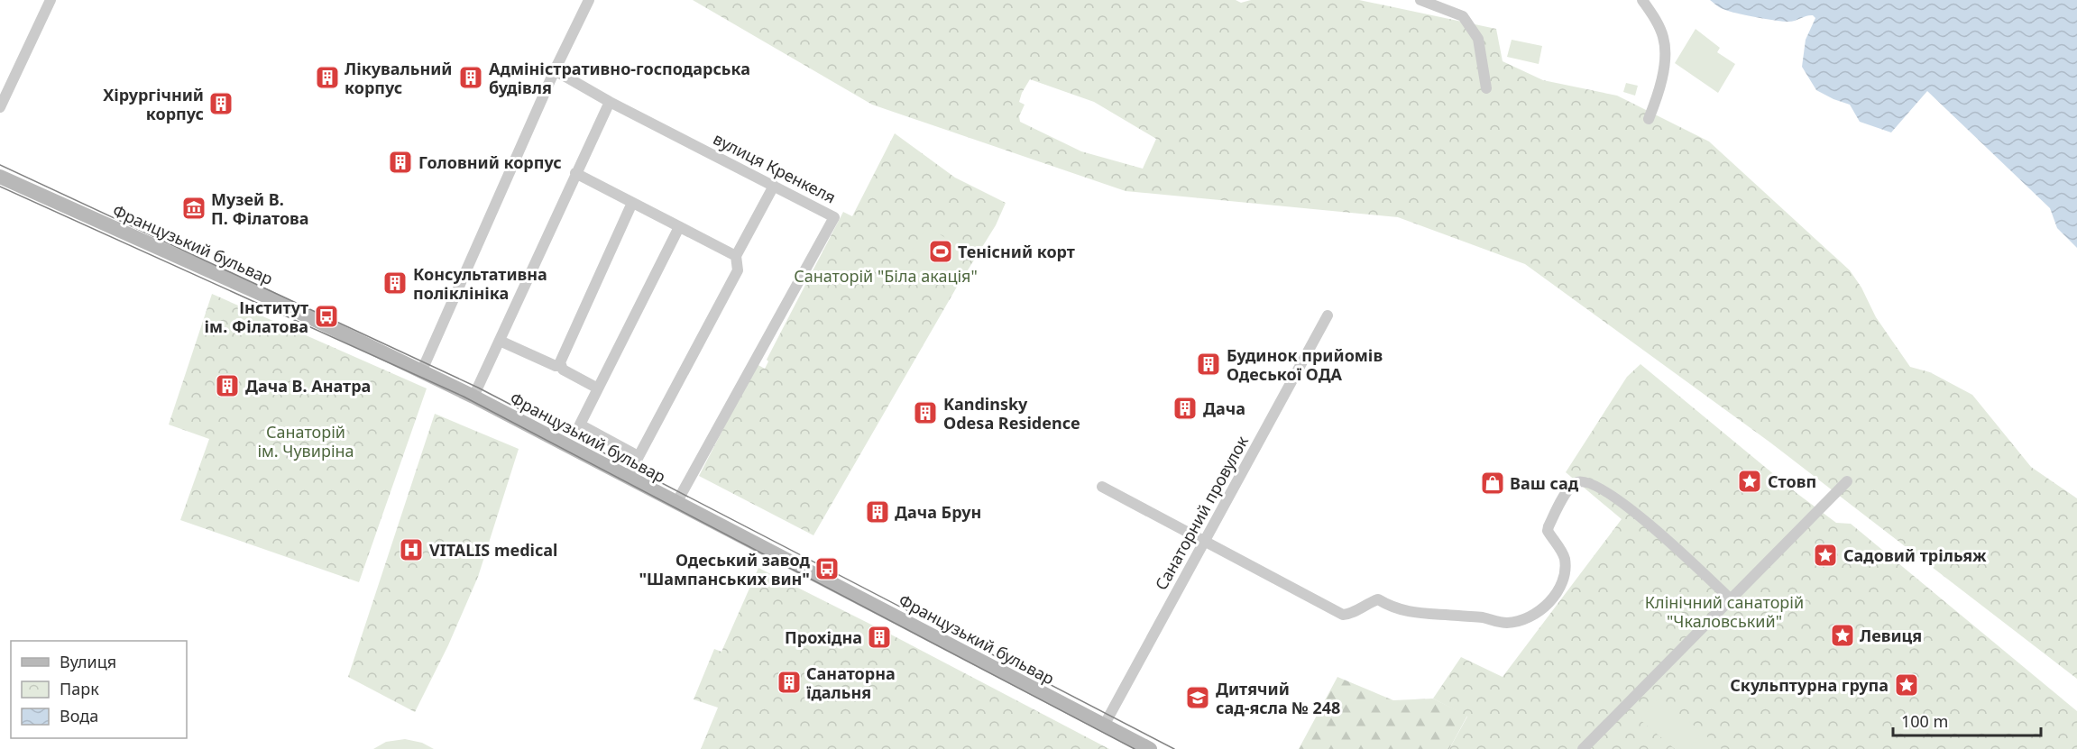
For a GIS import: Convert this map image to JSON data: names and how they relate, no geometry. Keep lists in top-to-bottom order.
{
  "streets": {
    "street": ["вулиця Кренкеля", "Французький бульвар", "Санаторний провулок"]
  },
  "crossings": [
    ["вулиця Кренкеля", "Французький бульвар"],
    ["Французький бульвар", "Санаторний провулок"]
  ],
  "parks": ["Санаторій \"Біла акація\"", "Санаторій ім. Чувиріна", "Клінічний санаторій \"Чкаловський\""],
  "places": {
    "building": [
      "Лікувальний корпус",
      "Адміністративно-господарська будівля",
      "Хірургічний корпус",
      "Головний корпус",
      "Консультативна поліклініка",
      "Будинок прийомів Одеської ОДА",
      "Дача В. Анатра",
      "Дача",
      "Kandinsky Odesa Residence",
      "Дача Брун",
      "Прохідна",
      "Санаторна їдальня"
    ],
    "museum": ["Музей В. П. Філатова"],
    "sports": ["Тенісний корт"],
    "bus stop": ["Інститут ім. Філатова", "Одеський завод \"Шампанських вин\""],
    "place": [
      "Стовп",
      "Садовий трільяж",
      "Левиця",
      "Скульптурна група"
    ],
    "shop": ["Ваш сад"],
    "hospital": ["VITALIS medical"],
    "school or university": ["Дитячий сад-ясла № 248"]
  },
  "legend": ["Вулиця", "Парк", "Вода"],
  "scale_bar": "100 m"
}
